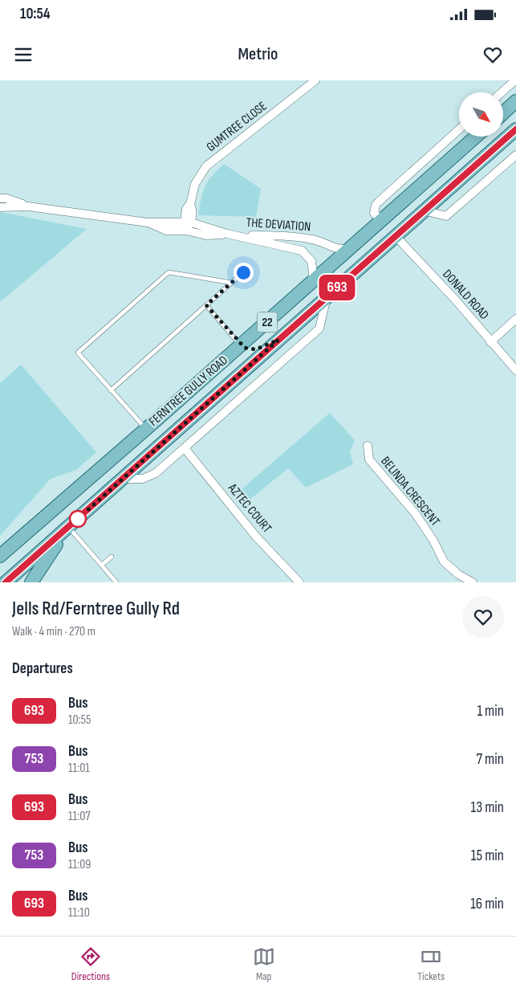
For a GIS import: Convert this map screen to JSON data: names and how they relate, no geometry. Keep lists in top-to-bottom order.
{
  "streets": {
    "main road": ["22", "FERNTREE GULLY ROAD"],
    "street": [
      "GUMTREE CLOSE",
      "THE DEVIATION",
      "DONALD ROAD",
      "BELINDA CRESCENT",
      "AZTEC COURT"
    ]
  },
  "crossings": [
    ["GUMTREE CLOSE", "THE DEVIATION"],
    ["THE DEVIATION", "FERNTREE GULLY ROAD"],
    ["DONALD ROAD", "FERNTREE GULLY ROAD"]
  ],
  "lines": ["bus line 693"],
  "north": "bottom right",
  "page": {
    "status": "10:54",
    "header": "Metrio",
    "on_map": "693",
    "heading": [
      ["Jells Rd/Ferntree Gully Rd", "Walk · 4 min · 270 m"],
      "Departures"
    ],
    "list": [
      {
        "mark": "693",
        "name": "Bus",
        "note": "10:55",
        "value": "1 min"
      },
      {
        "mark": "753",
        "name": "Bus",
        "note": "11:01",
        "value": "7 min"
      },
      {
        "mark": "693",
        "name": "Bus",
        "note": "11:07",
        "value": "13 min"
      },
      {
        "mark": "753",
        "name": "Bus",
        "note": "11:09",
        "value": "15 min"
      },
      {
        "mark": "693",
        "name": "Bus",
        "note": "11:10",
        "value": "16 min"
      }
    ],
    "tabs": ["Directions", "Map", "Tickets"]
  }
}
